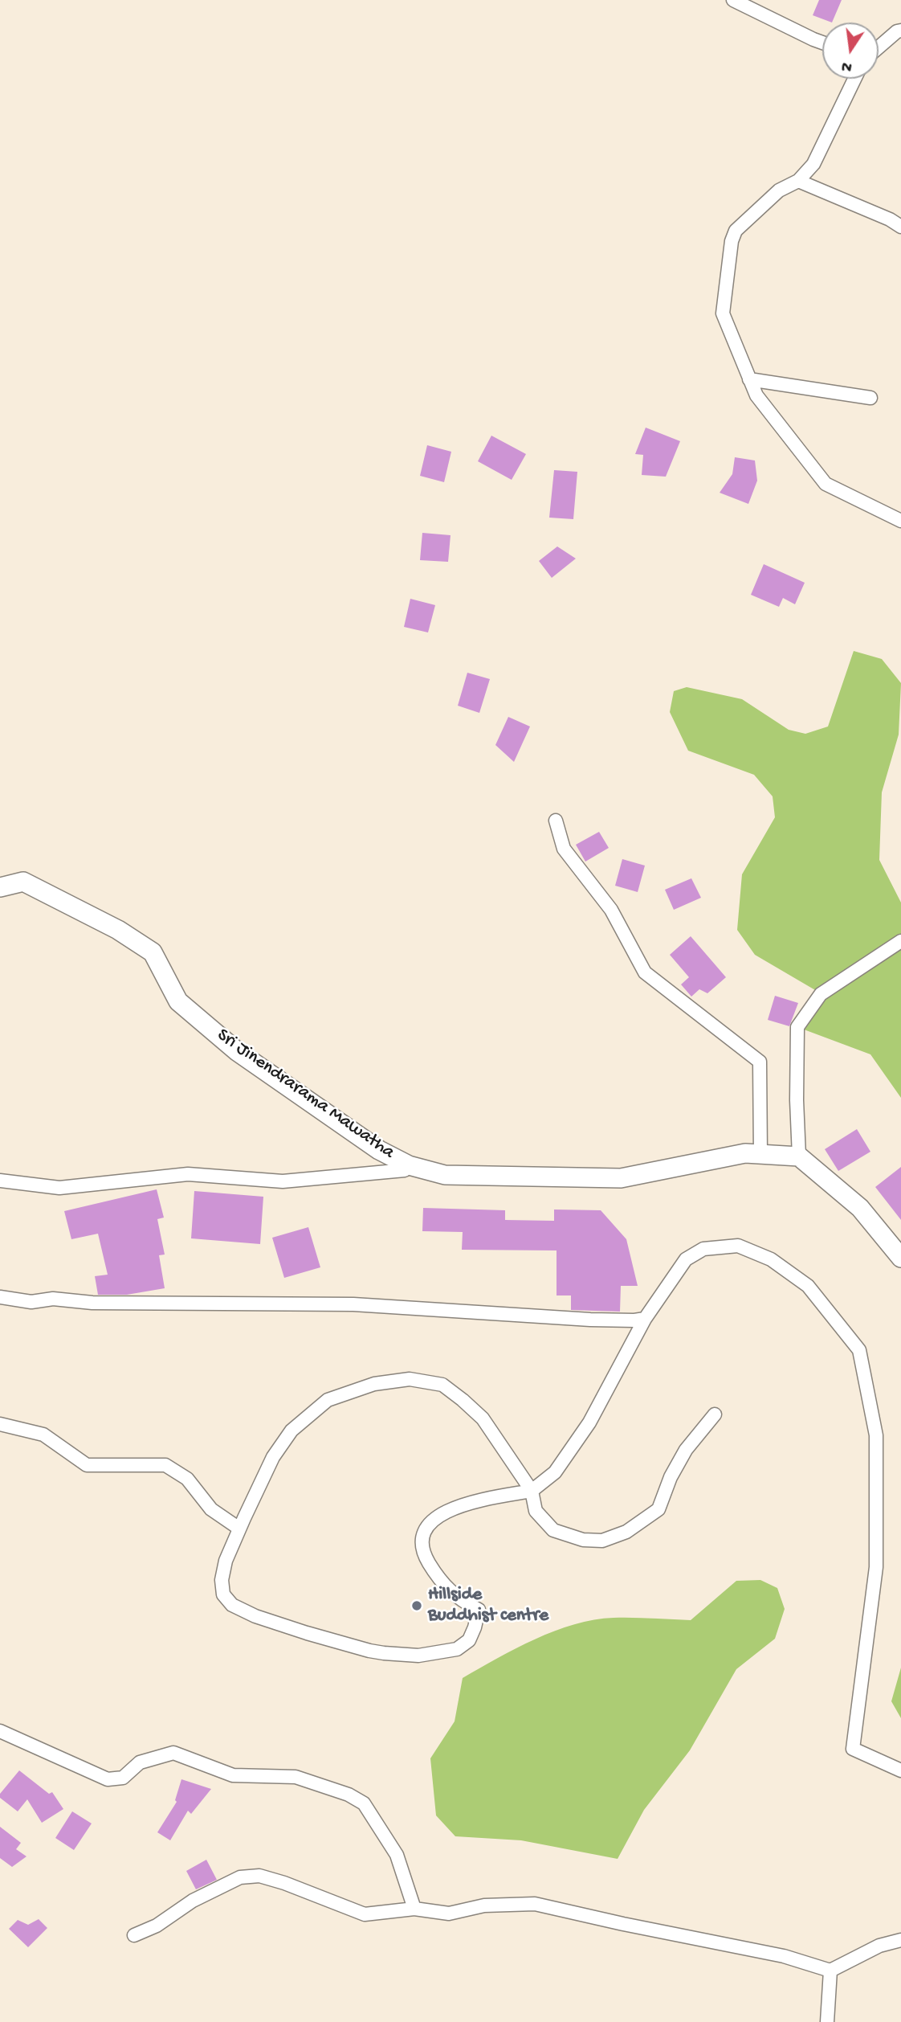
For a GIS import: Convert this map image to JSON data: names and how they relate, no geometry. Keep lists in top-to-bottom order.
{
  "streets": {
    "main road": ["Sri Jinendrarama Mawatha"]
  },
  "places": ["Hillside Buddhist centre"],
  "north": "bottom"
}
